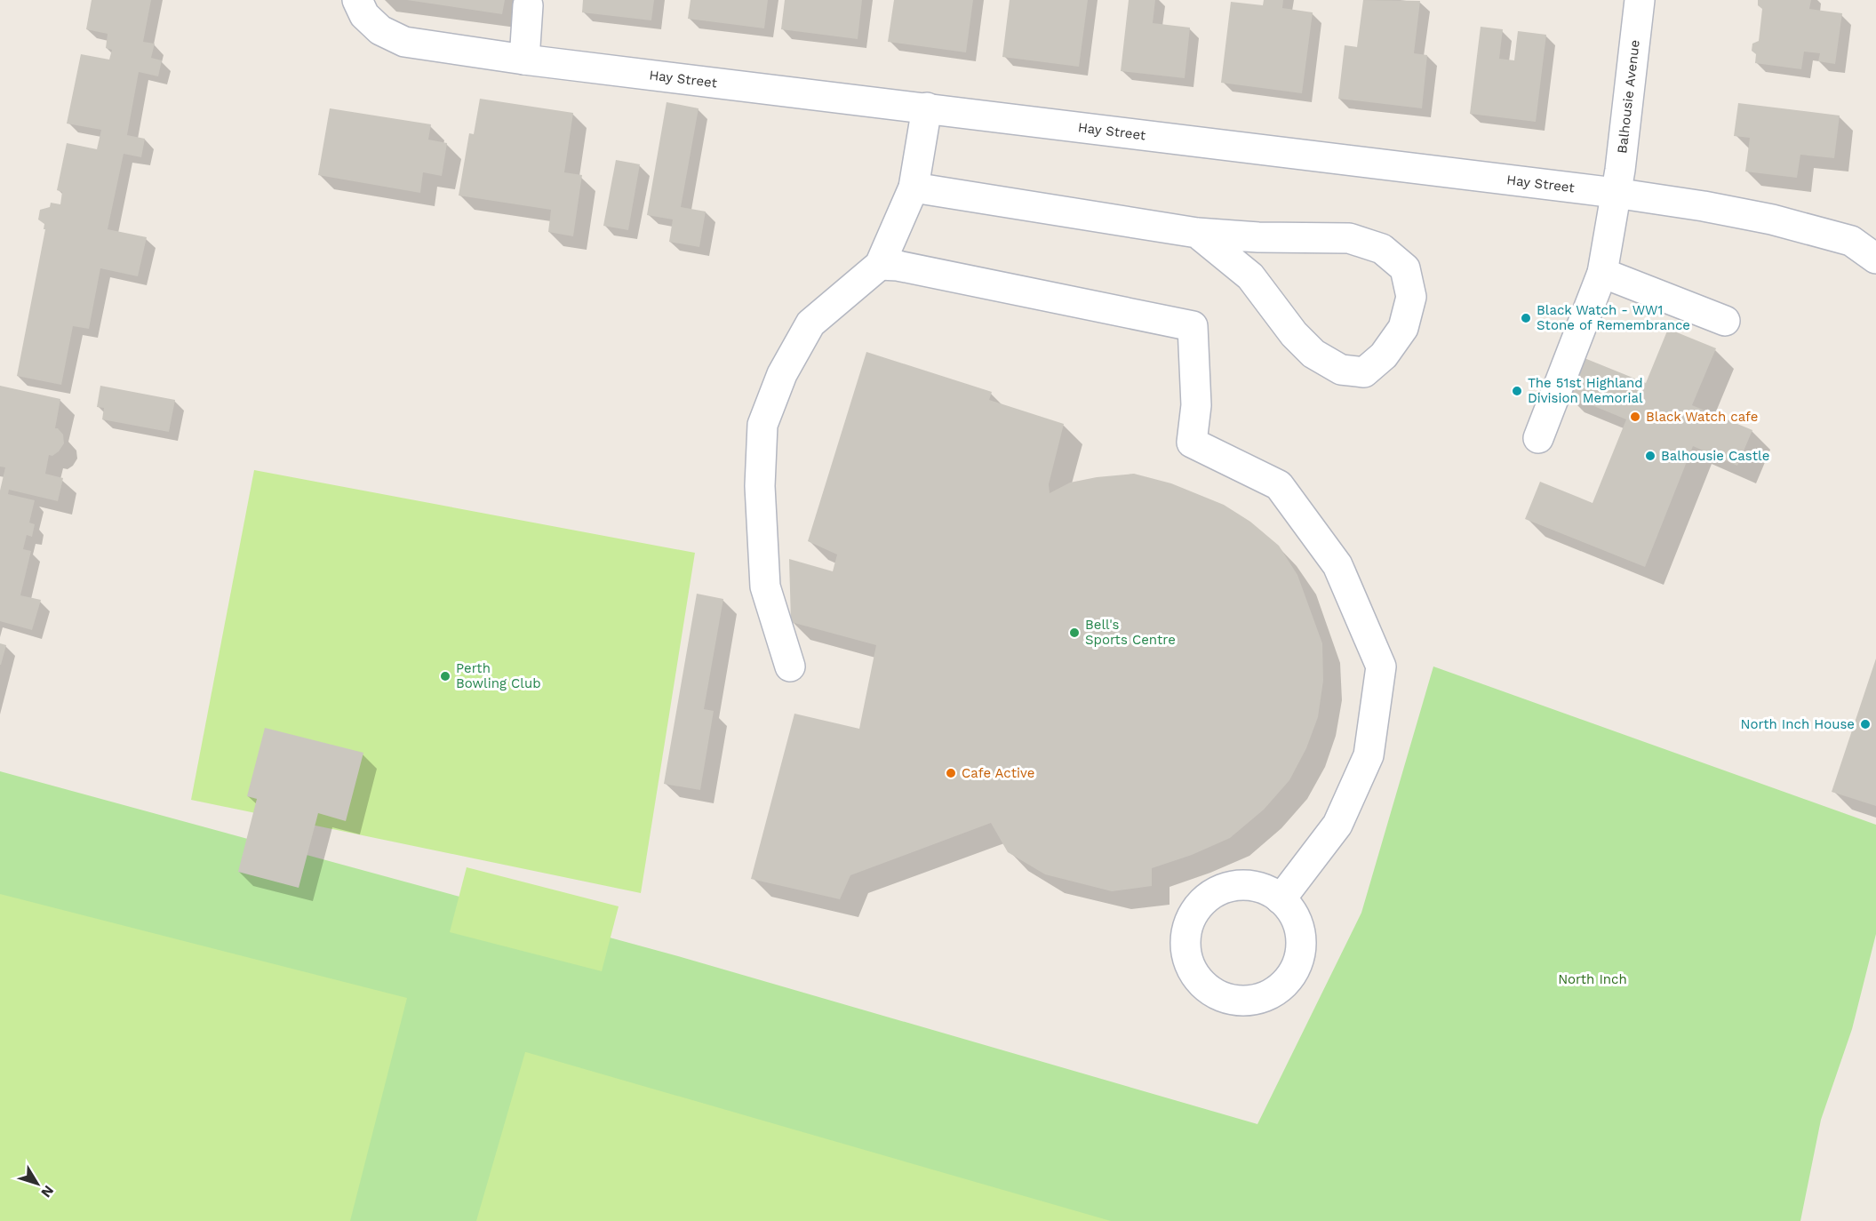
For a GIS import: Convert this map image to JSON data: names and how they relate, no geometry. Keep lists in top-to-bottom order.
{
  "streets": {
    "street": ["Hay Street", "Balhousie Avenue"]
  },
  "crossings": [
    ["Hay Street", "Balhousie Avenue"]
  ],
  "parks": ["North Inch"],
  "places": [
    "Black Watch - WW1 Stone of Remembrance",
    "The 51st Highland Division Memorial",
    "Black Watch cafe",
    "Balhousie Castle",
    "Bell's Sports Centre",
    "Perth Bowling Club",
    "North Inch House",
    "Cafe Active"
  ],
  "north": "bottom right"
}
